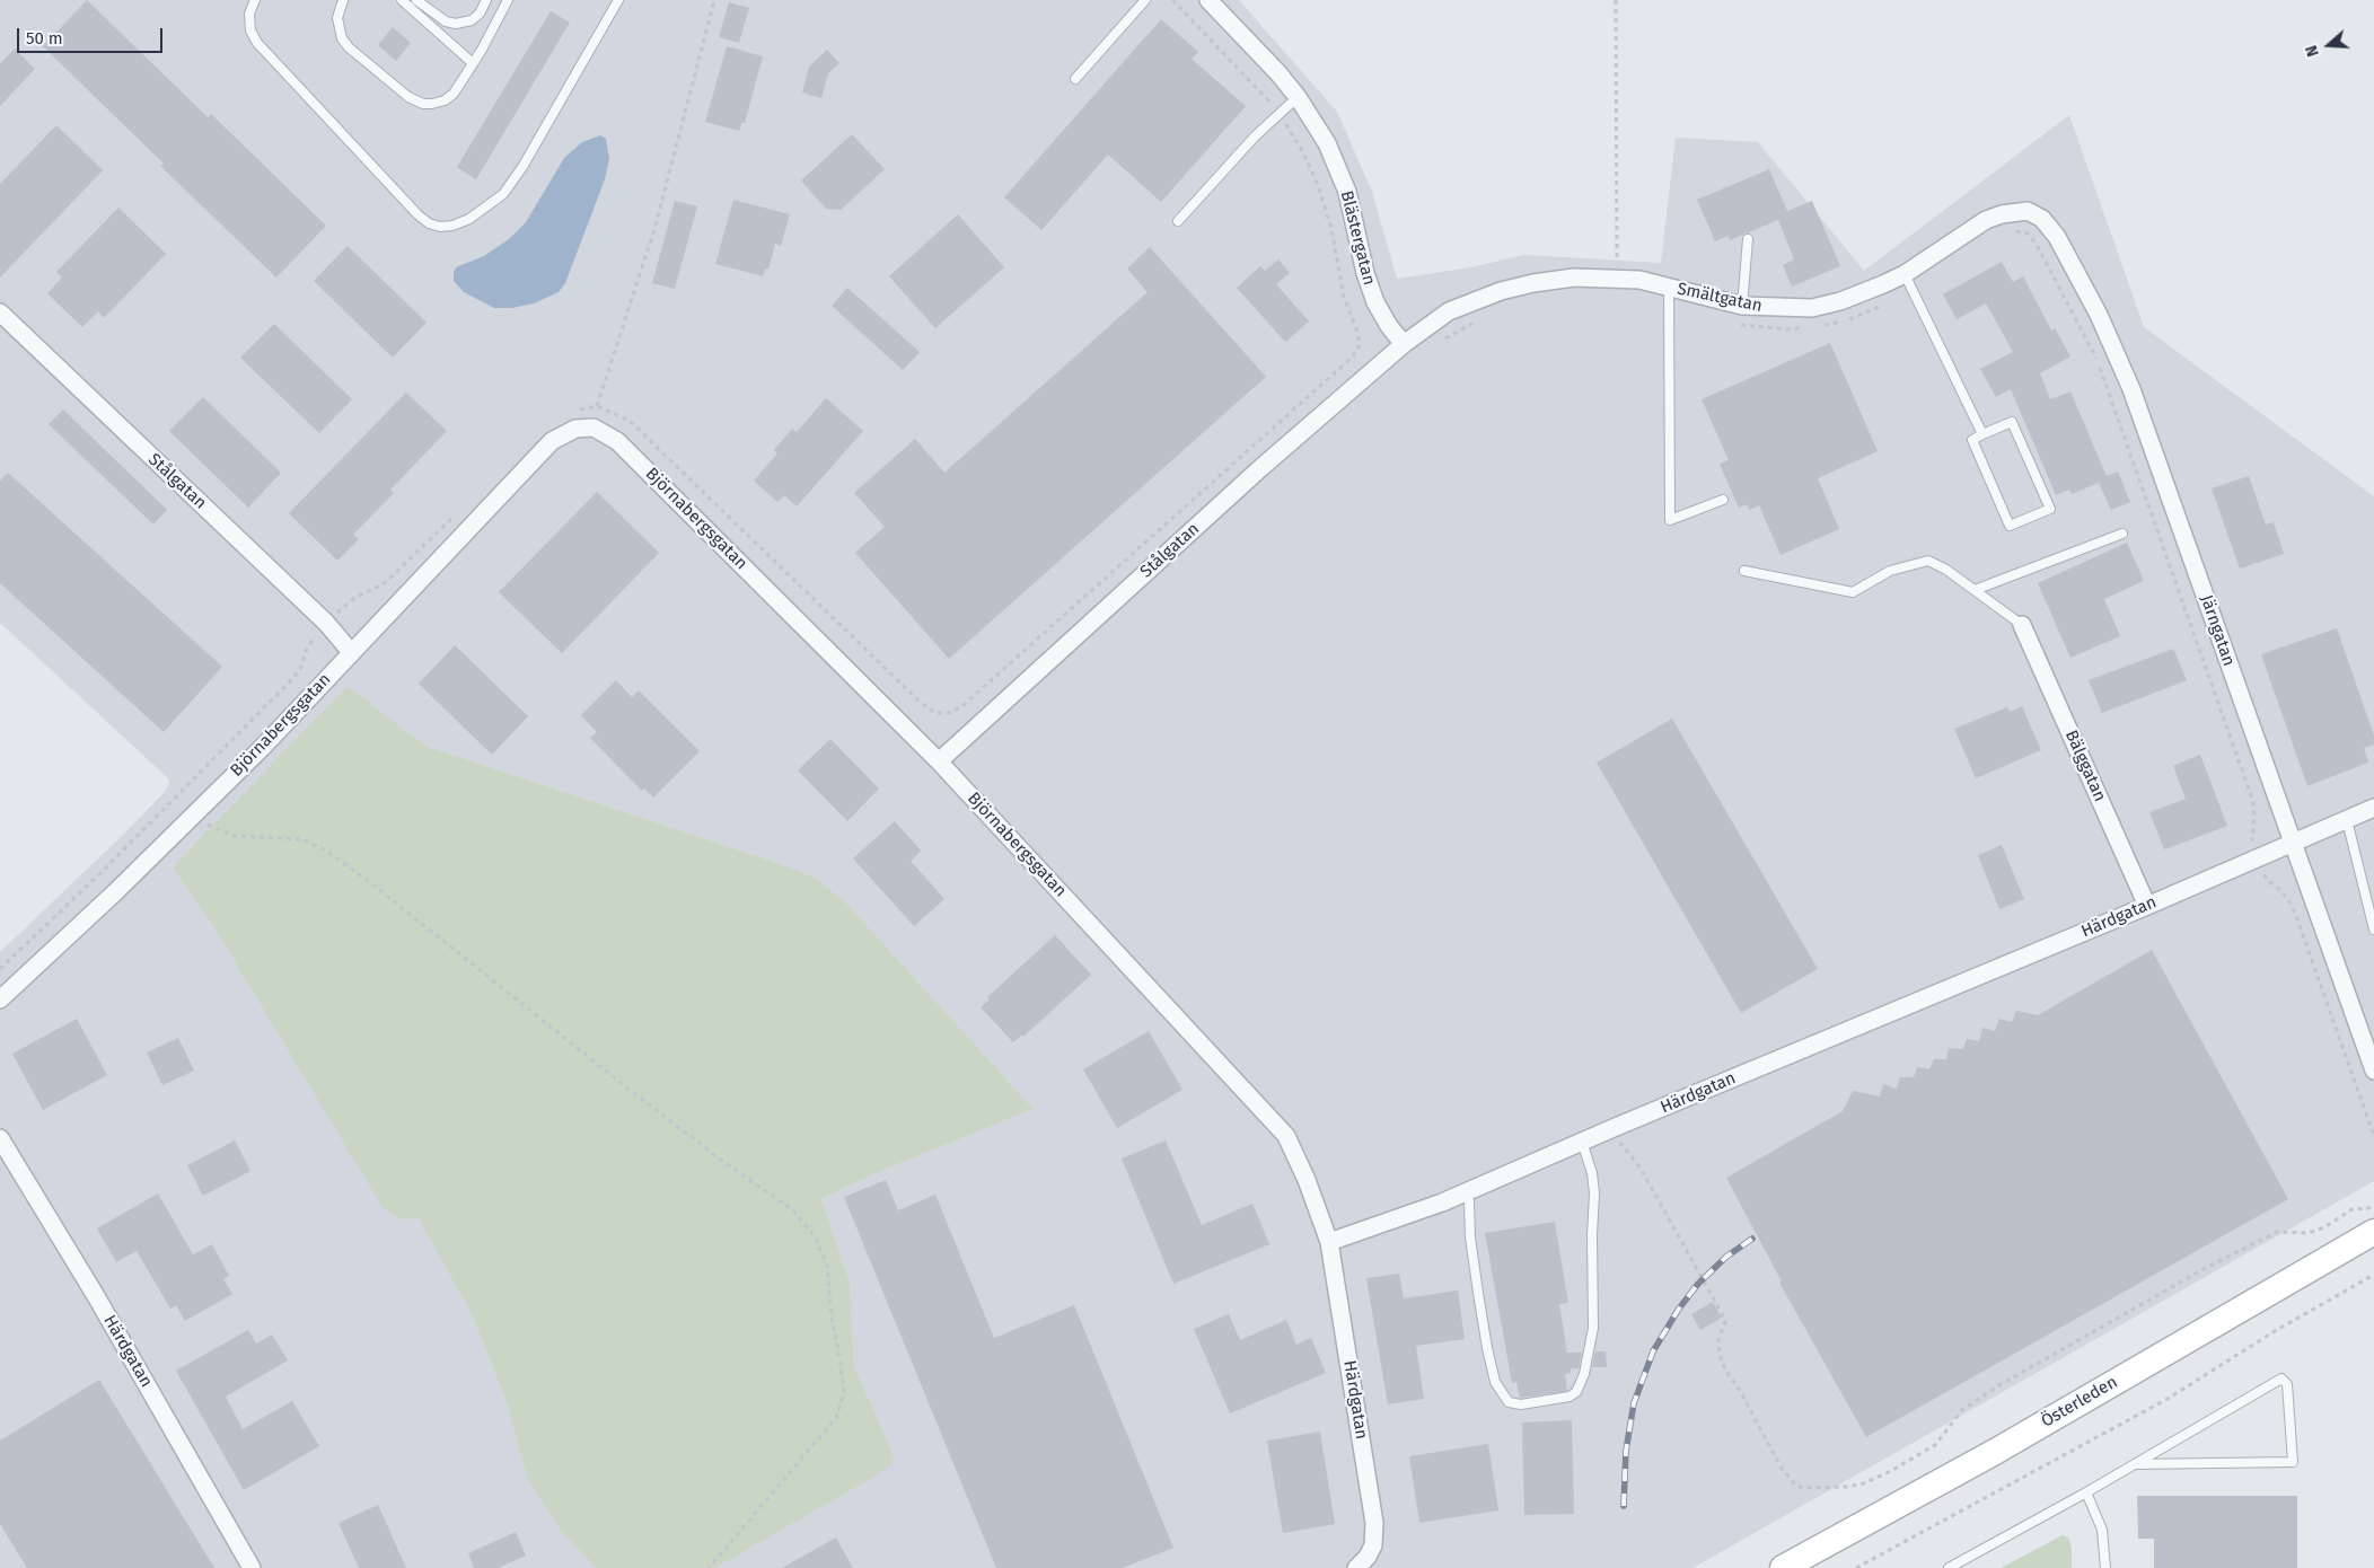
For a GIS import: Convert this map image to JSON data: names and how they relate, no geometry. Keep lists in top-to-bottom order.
{
  "streets": {
    "main road": ["Österleden"],
    "street": [
      "Blästergatan",
      "Smältgatan",
      "Stålgatan",
      "Björnabergsgatan",
      "Järngatan",
      "Bälggatan",
      "Härdgatan"
    ]
  },
  "crossings": [
    ["Blästergatan", "Smältgatan"],
    ["Blästergatan", "Stålgatan"],
    ["Smältgatan", "Stålgatan"],
    ["Smältgatan", "Järngatan"],
    ["Stålgatan", "Björnabergsgatan"],
    ["Björnabergsgatan", "Härdgatan"],
    ["Järngatan", "Härdgatan"],
    ["Bälggatan", "Härdgatan"]
  ],
  "scale_bar": "50 m",
  "north": "left"
}
